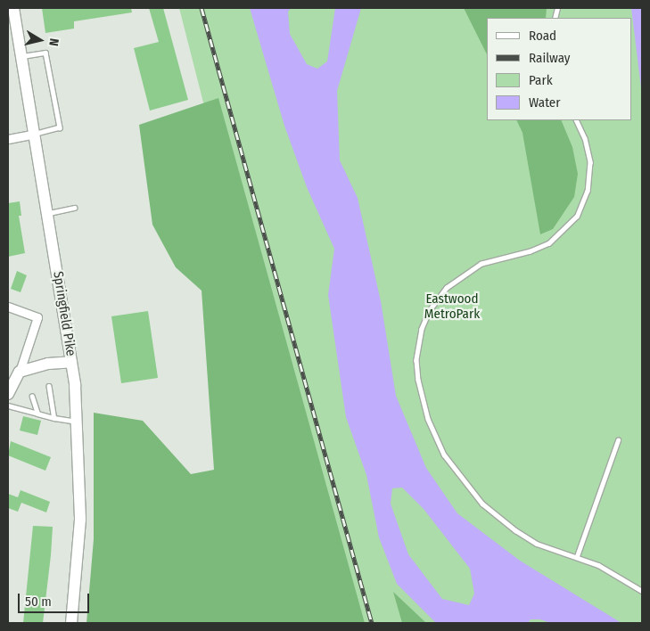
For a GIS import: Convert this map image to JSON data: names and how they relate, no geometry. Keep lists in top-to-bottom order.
{
  "streets": {
    "main road": ["Springfield Pike"]
  },
  "parks": ["Eastwood MetroPark"],
  "legend": [
    "Road",
    "Railway",
    "Park",
    "Water"
  ],
  "scale_bar": "50 m",
  "north": "right"
}
